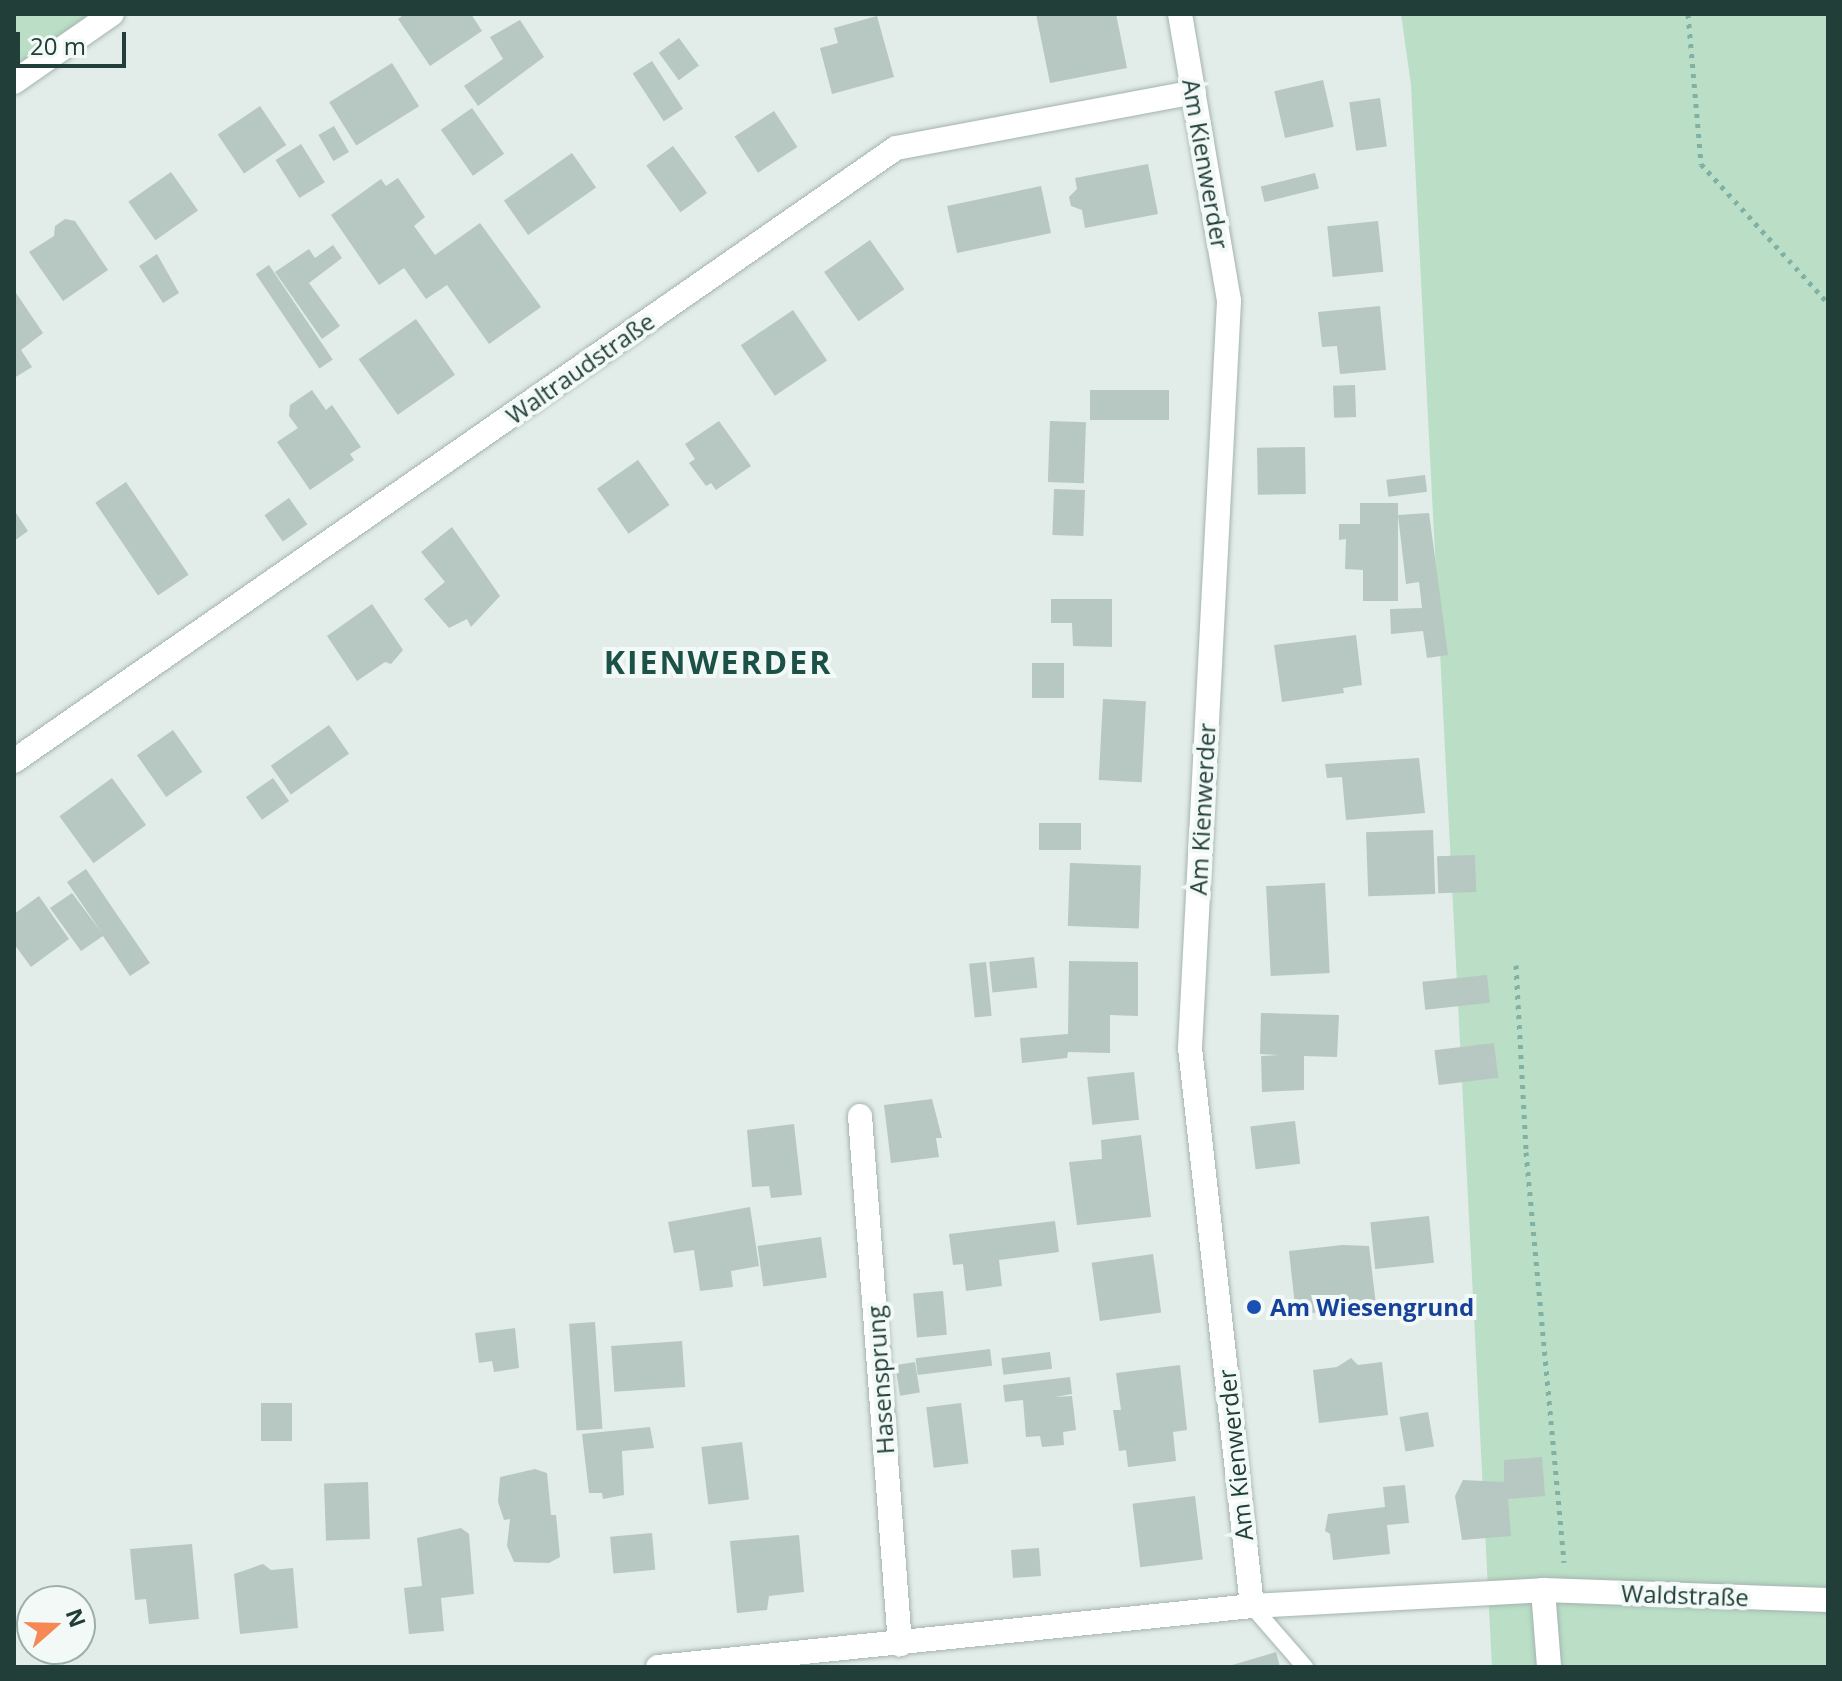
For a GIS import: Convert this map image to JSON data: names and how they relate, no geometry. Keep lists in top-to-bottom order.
{
  "streets": {
    "street": [
      "Am Kienwerder",
      "Waltraudstraße",
      "Hasensprung",
      "Waldstraße"
    ]
  },
  "crossings": [
    ["Am Kienwerder", "Waltraudstraße"]
  ],
  "districts": ["KIENWERDER"],
  "places": ["Am Wiesengrund"],
  "scale_bar": "20 m",
  "north": "right"
}
